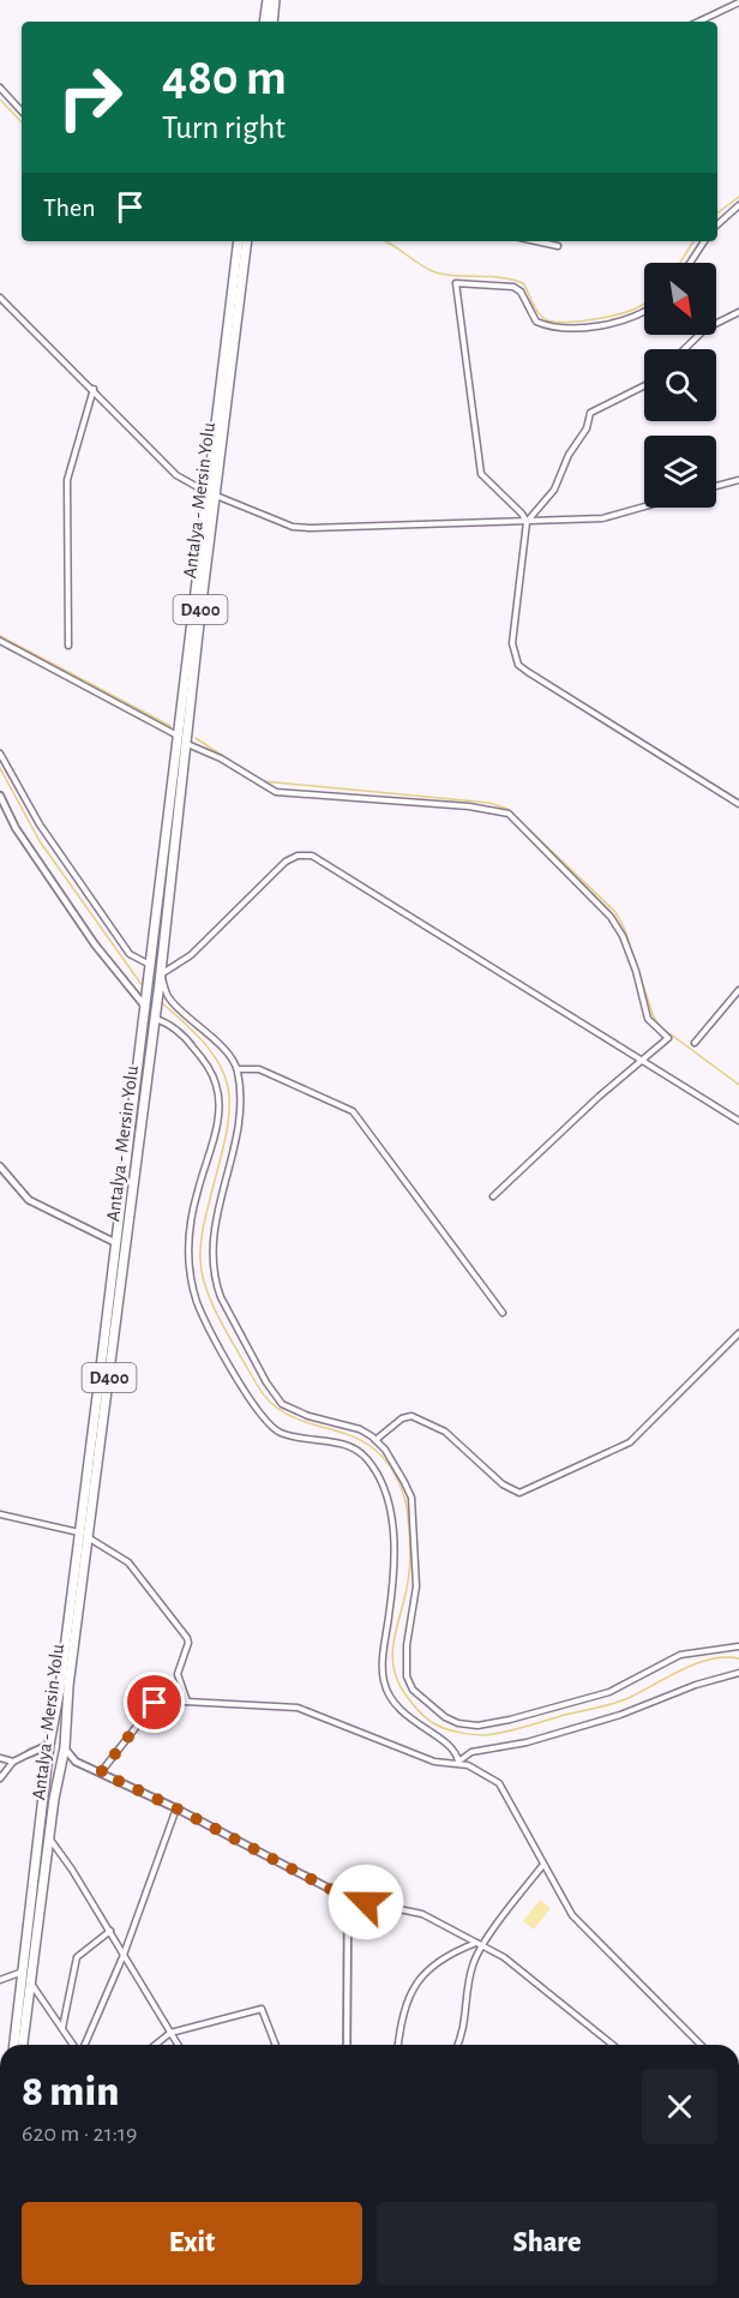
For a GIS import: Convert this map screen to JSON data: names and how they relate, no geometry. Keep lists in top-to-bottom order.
{
  "streets": {
    "highway": ["Antalya - Mersin Yolu", "D400"]
  },
  "north": "bottom right",
  "page": {
    "turn": ["480 m", "Turn right"],
    "then": "Then",
    "heading": ["8 min", "620 m · 21:19"],
    "buttons": ["Exit", "Share"]
  }
}
